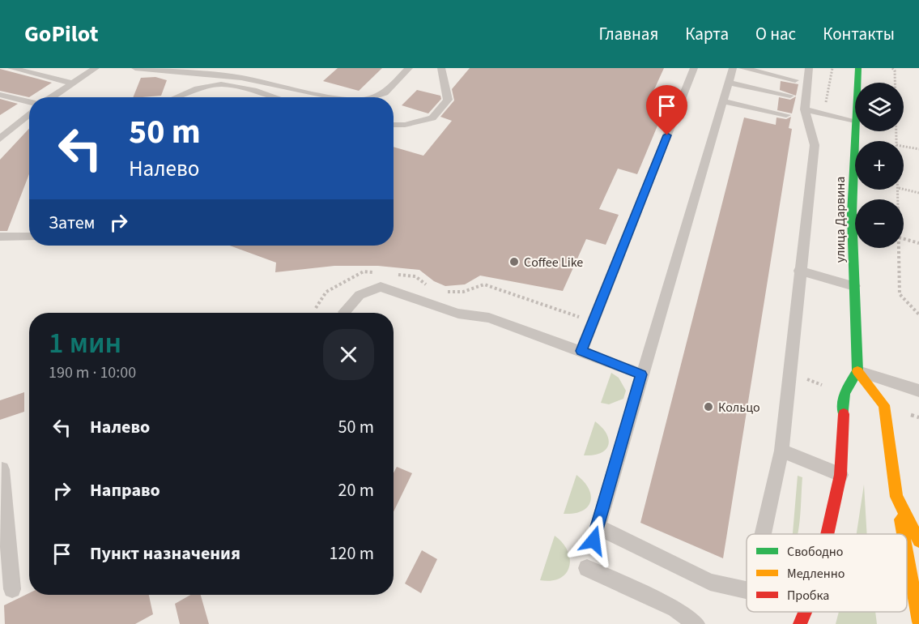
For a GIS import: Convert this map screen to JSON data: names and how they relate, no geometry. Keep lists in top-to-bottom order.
{
  "streets": {
    "main road": ["улица Дарвина"]
  },
  "places": ["Coffee Like", "Кольцо"],
  "legend": ["Свободно", "Медленно", "Пробка"],
  "page": {
    "header": "GoPilot",
    "nav": [
      "Главная",
      "Карта",
      "О нас",
      "Контакты"
    ],
    "map_buttons": ["+", "−"],
    "turn": ["50 m", "Налево"],
    "then": "Затем",
    "heading": ["1 мин", "190 m · 10:00"],
    "list": [
      {
        "name": "Налево",
        "value": "50 m"
      },
      {
        "name": "Направо",
        "value": "20 m"
      },
      {
        "name": "Пункт назначения",
        "value": "120 m"
      }
    ]
  }
}
